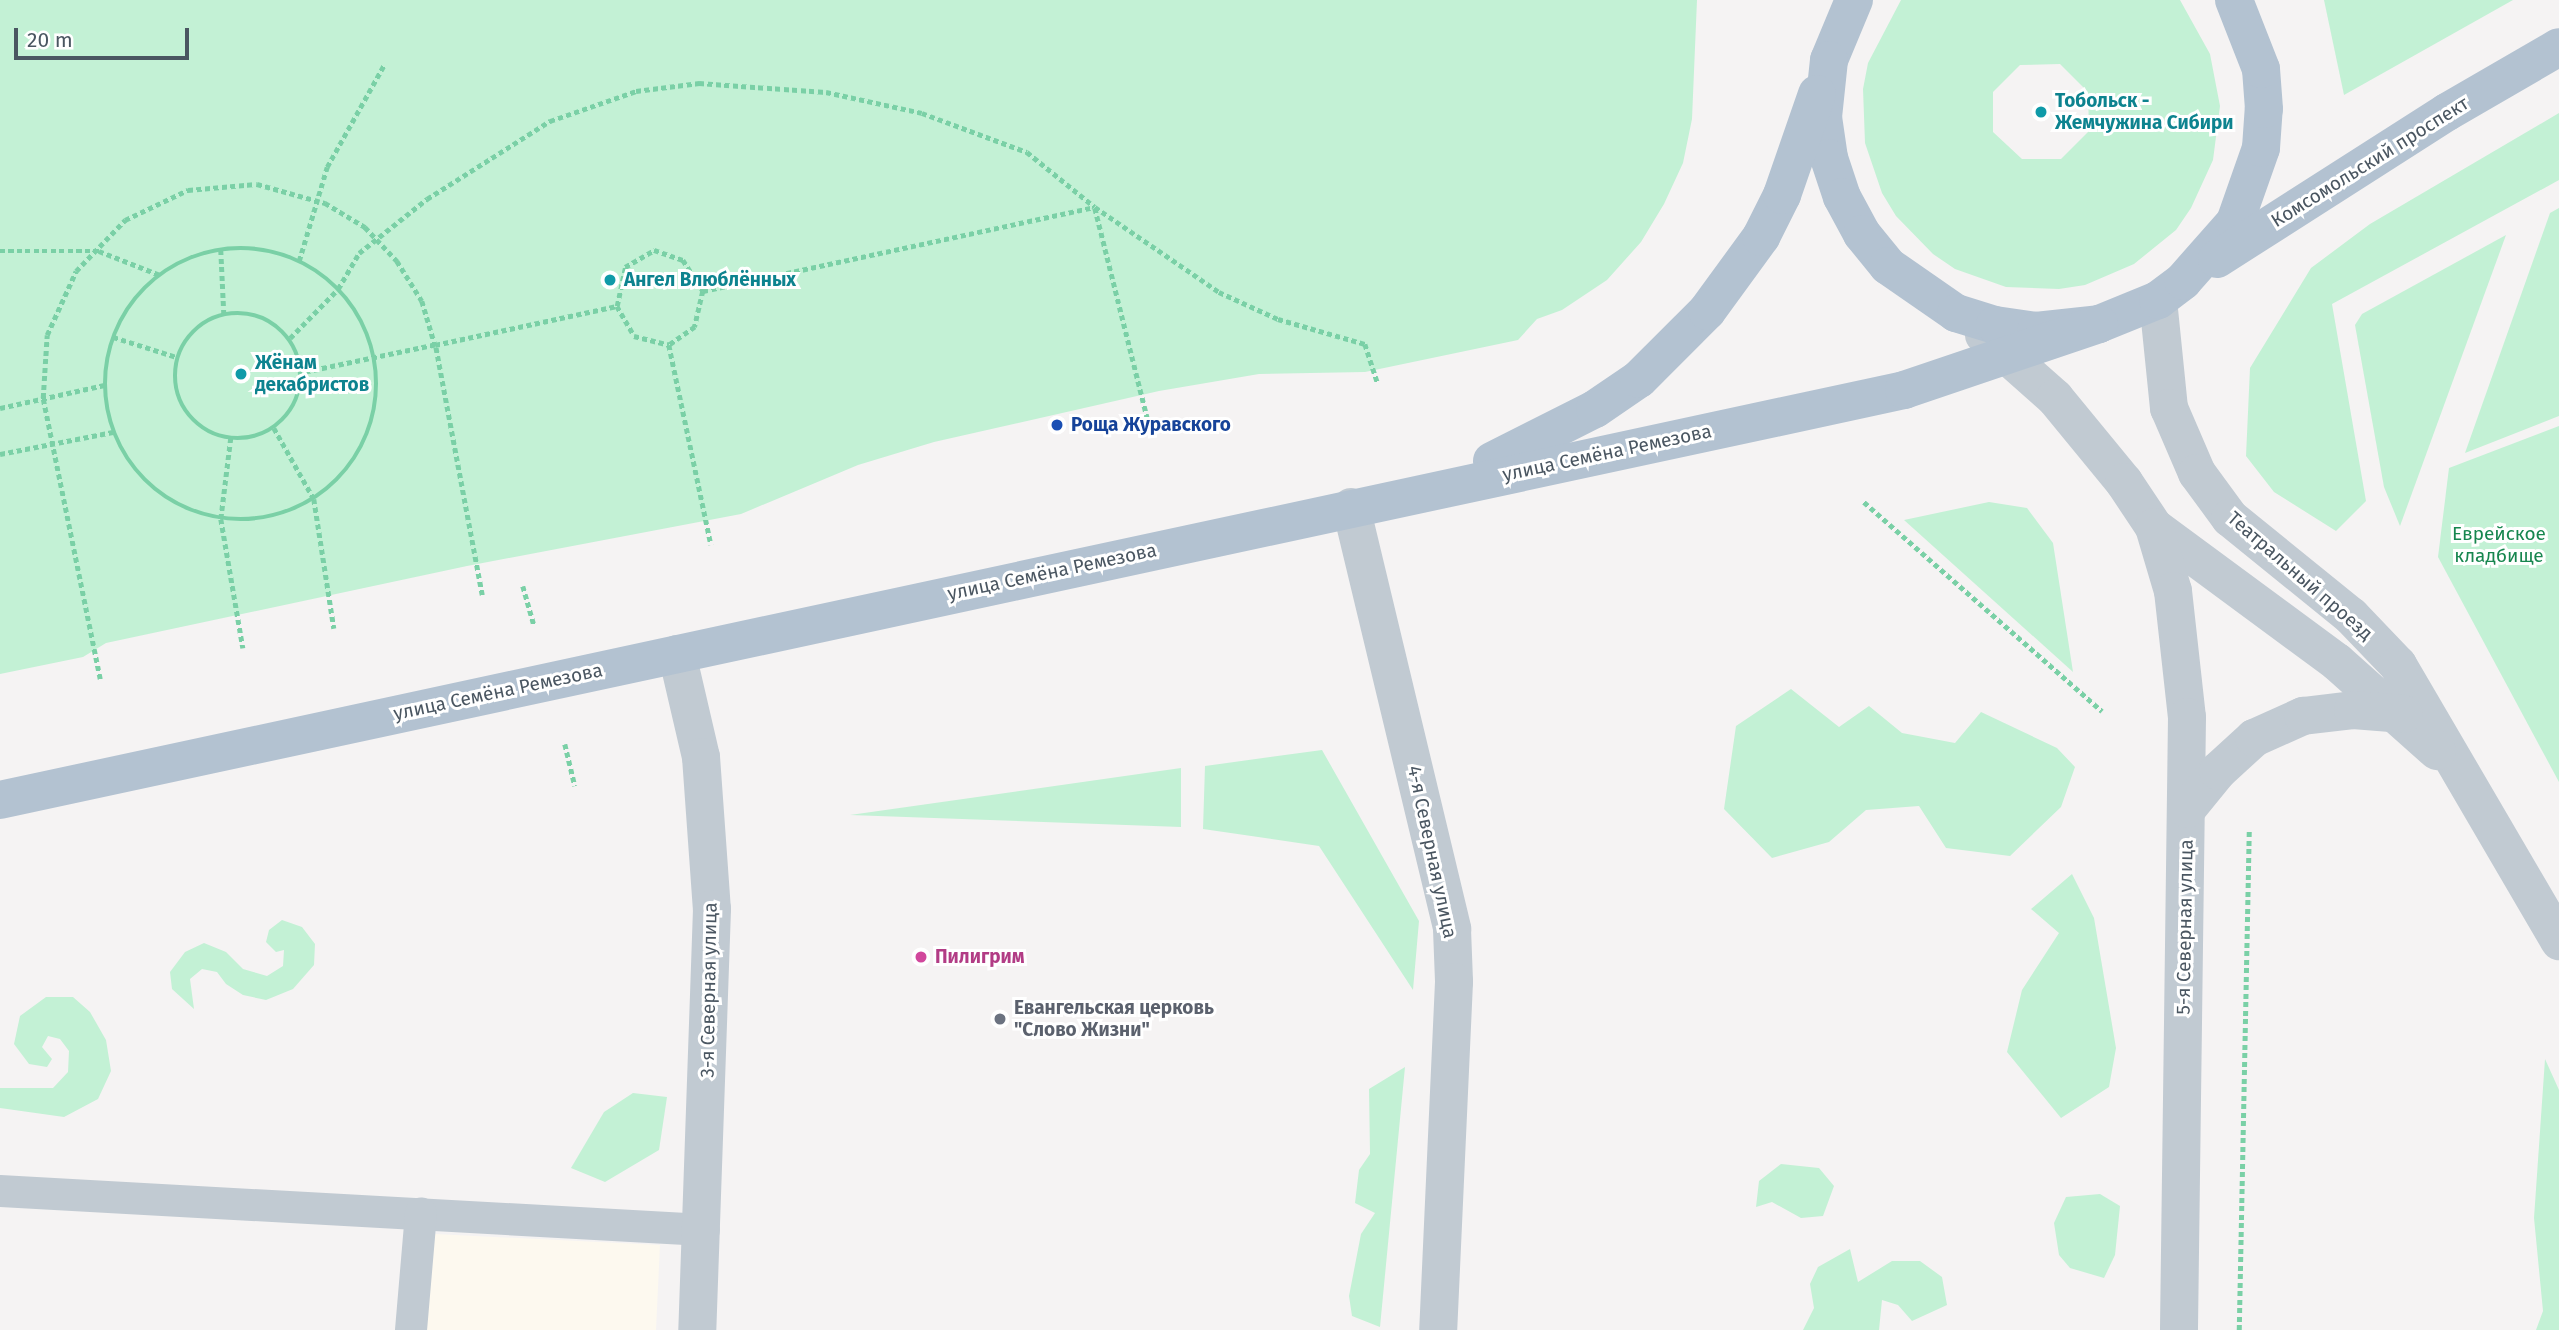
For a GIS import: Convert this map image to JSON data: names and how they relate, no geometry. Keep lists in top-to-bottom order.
{
  "streets": {
    "main road": ["Комсомольский проспект", "улица Семёна Ремезова"],
    "street": [
      "Театральный проезд",
      "4-я Северная улица",
      "5-я Северная улица",
      "3-я Северная улица"
    ]
  },
  "crossings": [
    ["Комсомольский проспект", "улица Семёна Ремезова"],
    ["Комсомольский проспект", "Театральный проезд"],
    ["улица Семёна Ремезова", "4-я Северная улица"],
    ["улица Семёна Ремезова", "3-я Северная улица"]
  ],
  "parks": ["Еврейское кладбище"],
  "places": [
    "Тобольск - Жемчужина Сибири",
    "Ангел Влюблённых",
    "Жёнам декабристов",
    "Роща Журавского",
    "Пилигрим",
    "Евангельская церковь \"Слово Жизни\""
  ],
  "scale_bar": "20 m"
}
